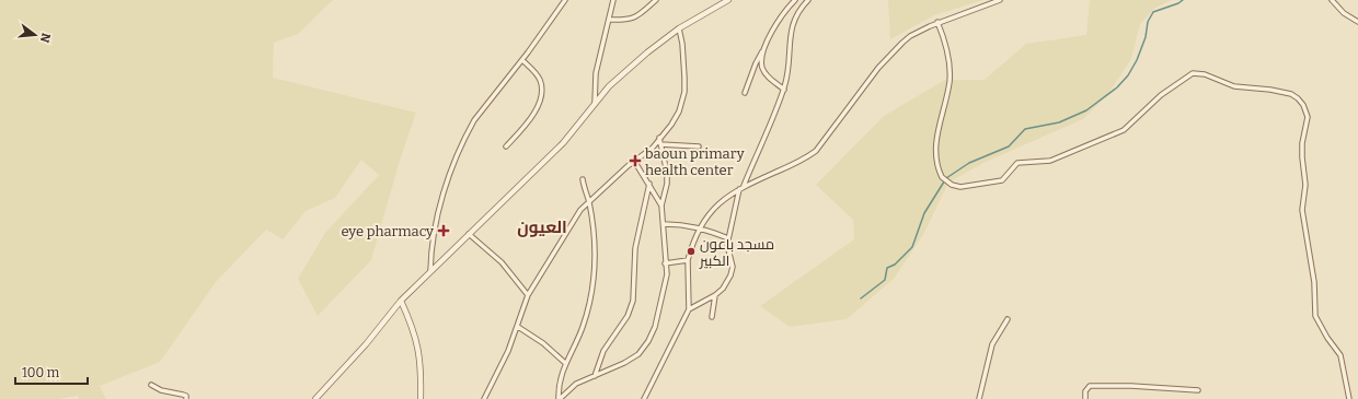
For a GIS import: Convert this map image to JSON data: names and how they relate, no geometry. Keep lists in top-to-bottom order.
{
  "districts": ["العيون"],
  "places": {
    "health": ["baoun primary health center", "eye pharmacy"],
    "other": ["مسجد باعون الكبير"]
  },
  "scale_bar": "100 m",
  "north": "right"
}
